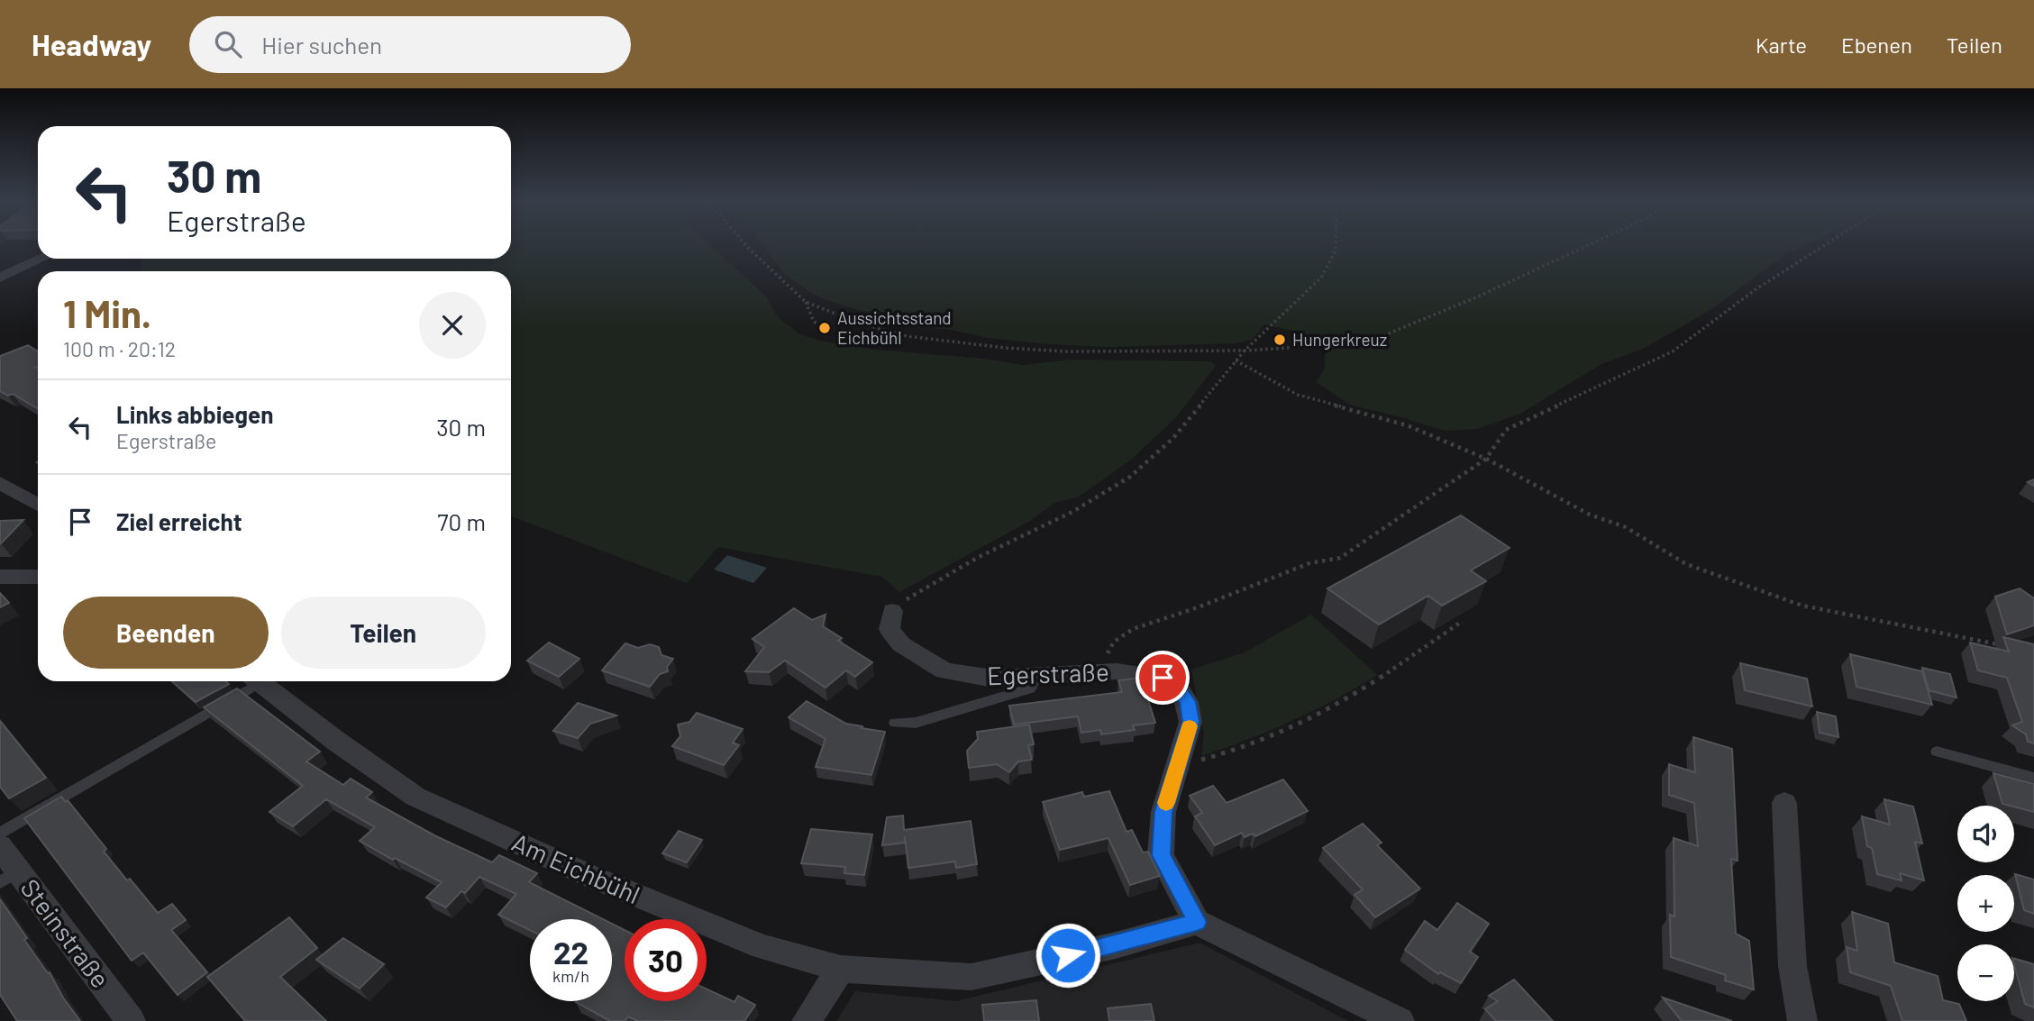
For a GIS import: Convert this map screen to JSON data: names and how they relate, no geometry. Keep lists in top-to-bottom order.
{
  "streets": {
    "street": ["Egerstraße", "Am Eichbühl", "Steinstraße"]
  },
  "crossings": [
    ["Egerstraße", "Am Eichbühl"]
  ],
  "places": ["Aussichtsstand Eichbühl", "Hungerkreuz"],
  "page": {
    "header": "Headway",
    "search": "Hier suchen",
    "nav": ["Karte", "Ebenen", "Teilen"],
    "turn": ["30 m", "Egerstraße"],
    "heading": ["1 Min.", "100 m · 20:12"],
    "list": [
      {
        "name": "Links abbiegen",
        "note": "Egerstraße",
        "value": "30 m"
      },
      {
        "name": "Ziel erreicht",
        "value": "70 m"
      }
    ],
    "buttons": ["Beenden", "Teilen"],
    "map_buttons": ["+", "−"],
    "speed": "22 km/h",
    "limit": "30"
  }
}
